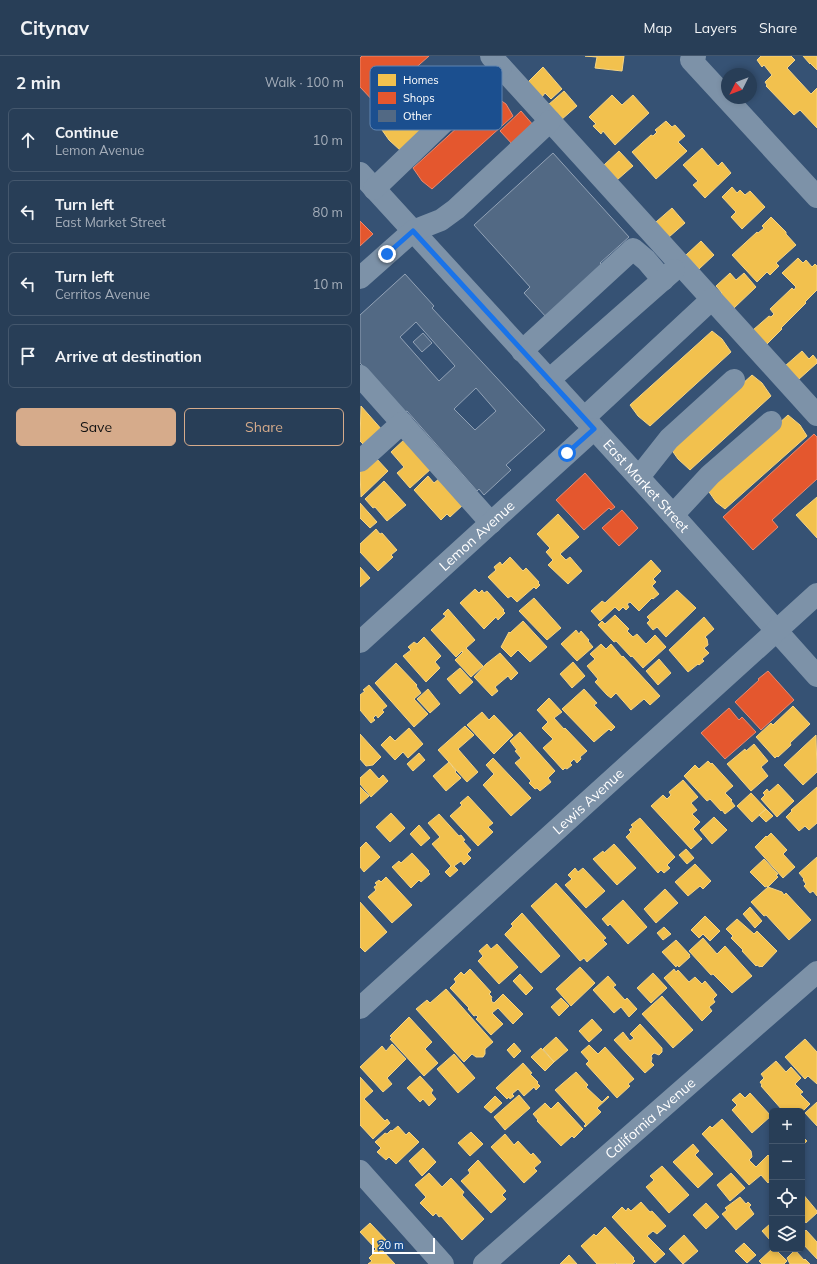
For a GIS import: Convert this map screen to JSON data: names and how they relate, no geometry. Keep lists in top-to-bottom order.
{
  "streets": {
    "street": [
      "East Market Street",
      "Lemon Avenue",
      "Lewis Avenue",
      "California Avenue"
    ]
  },
  "crossings": [
    ["East Market Street", "Lemon Avenue"],
    ["East Market Street", "Lewis Avenue"]
  ],
  "legend": ["Homes", "Shops", "Other"],
  "scale_bar": "20 m",
  "north": "bottom left",
  "page": {
    "header": "Citynav",
    "nav": ["Map", "Layers", "Share"],
    "heading": ["2 min", "Walk · 100 m"],
    "list": [
      ["Continue", "Lemon Avenue", "10 m"],
      ["Turn left", "East Market Street", "80 m"],
      ["Turn left", "Cerritos Avenue", "10 m"],
      "Arrive at destination"
    ],
    "buttons": ["Save", "Share"],
    "map_buttons": ["+", "−"],
    "scale": "20 m"
  }
}
